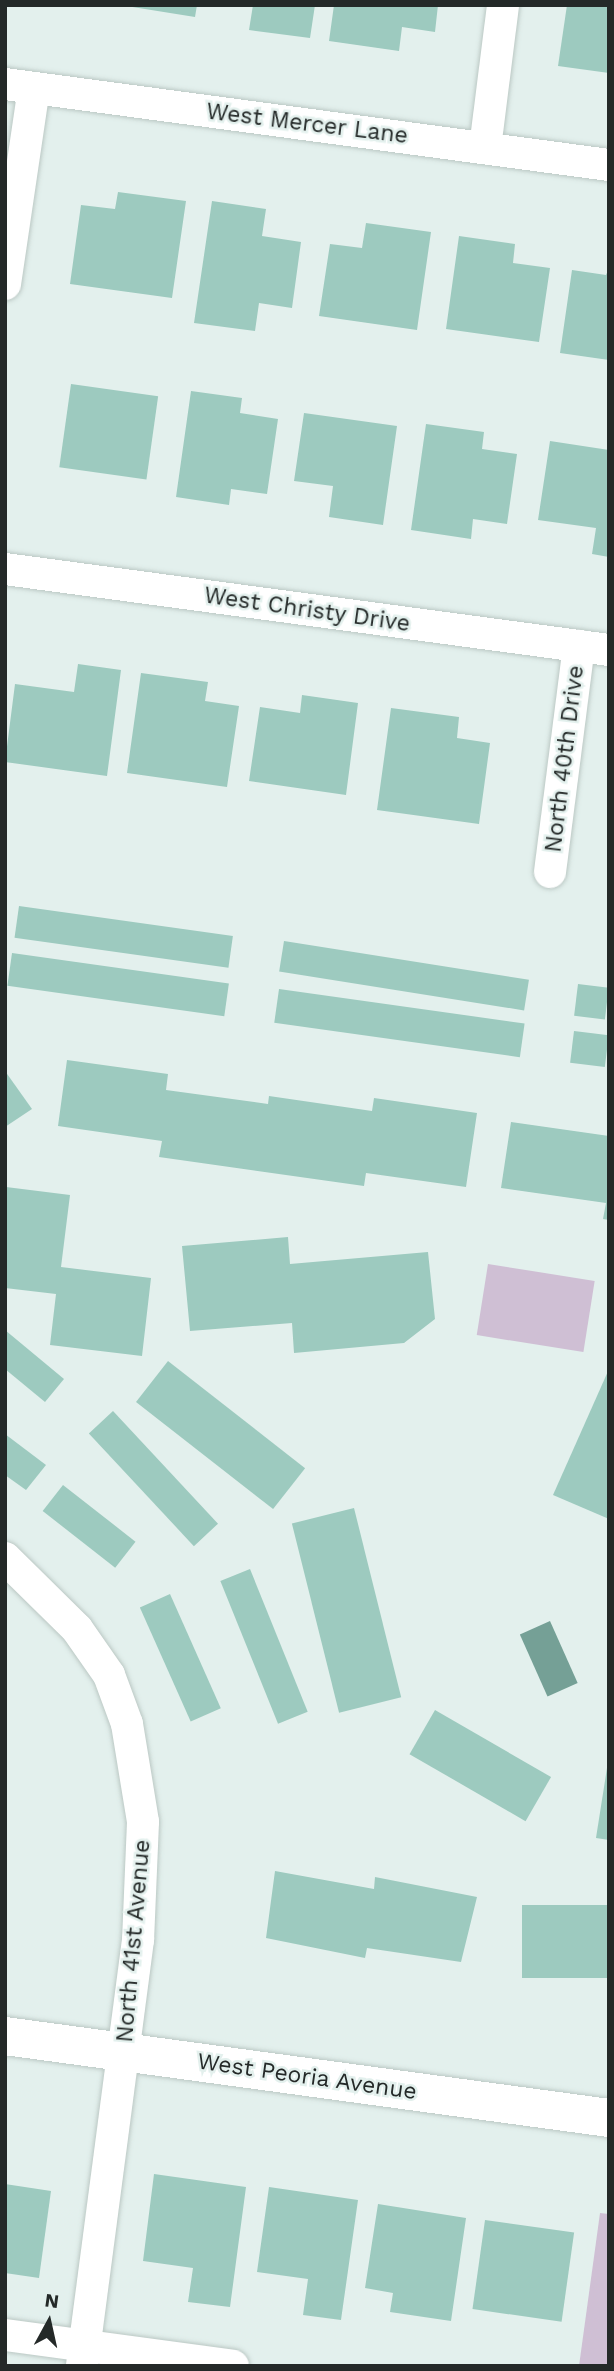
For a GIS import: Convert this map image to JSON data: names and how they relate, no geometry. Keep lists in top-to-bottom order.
{
  "streets": {
    "main road": ["West Peoria Avenue"],
    "street": [
      "West Mercer Lane",
      "West Christy Drive",
      "North 40th Drive",
      "North 41st Avenue"
    ]
  },
  "crossings": [
    ["West Christy Drive", "North 40th Drive"],
    ["North 41st Avenue", "West Peoria Avenue"]
  ],
  "north": "top"
}
